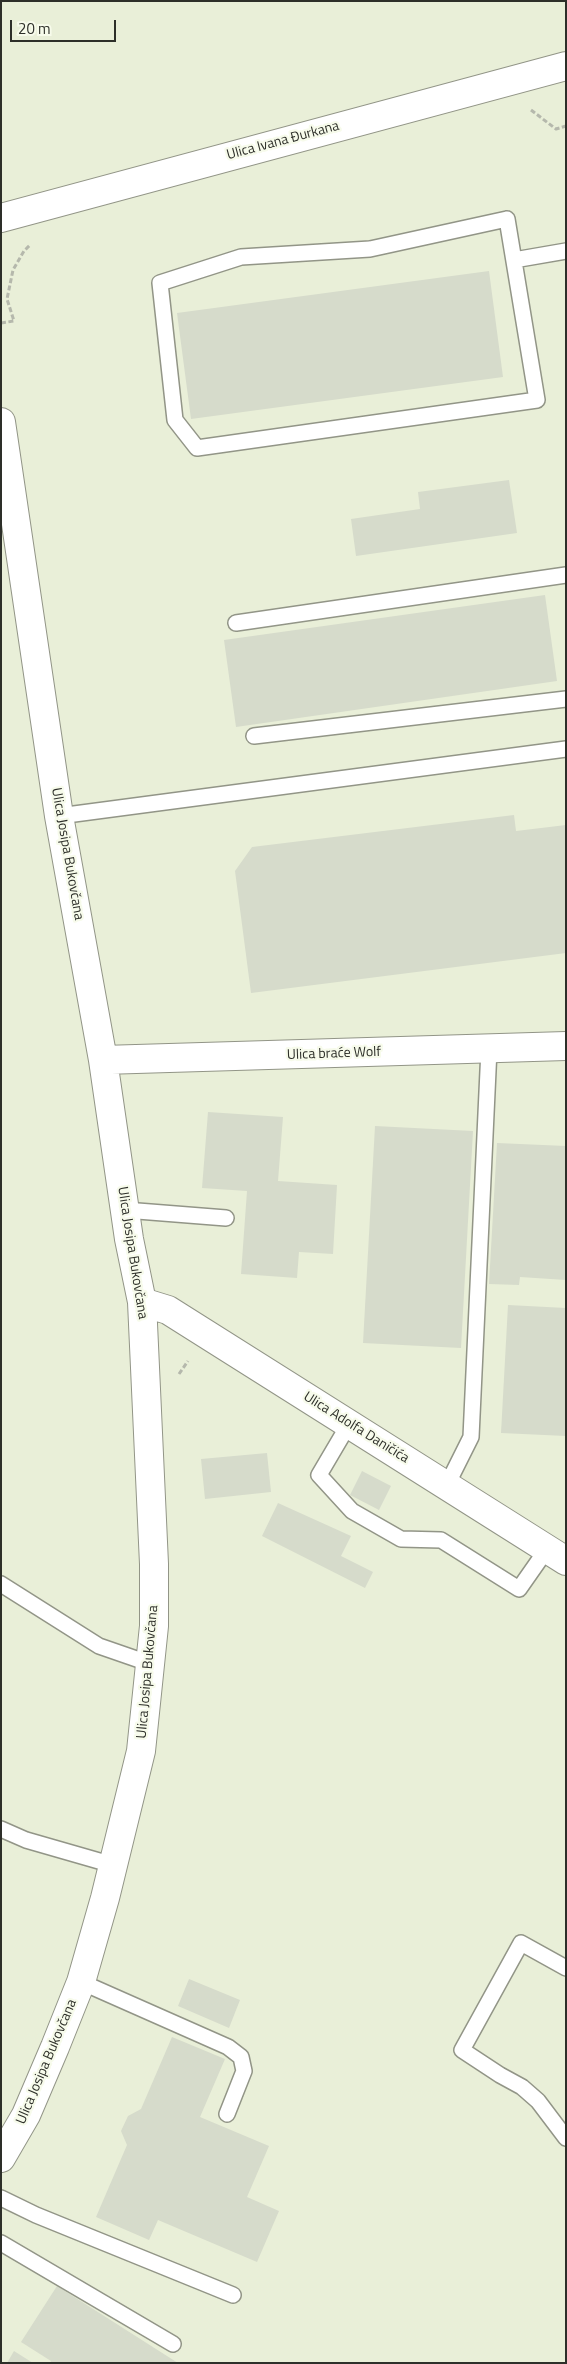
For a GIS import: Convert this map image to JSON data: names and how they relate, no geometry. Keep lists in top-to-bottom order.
{
  "streets": {
    "street": [
      "Ulica Ivana Đurkana",
      "Ulica Josipa Bukovčana",
      "Ulica braće Wolf",
      "Ulica Adolfa Daničića"
    ]
  },
  "crossings": [
    ["Ulica Josipa Bukovčana", "Ulica braće Wolf"],
    ["Ulica Josipa Bukovčana", "Ulica Adolfa Daničića"]
  ],
  "scale_bar": "20 m"
}
